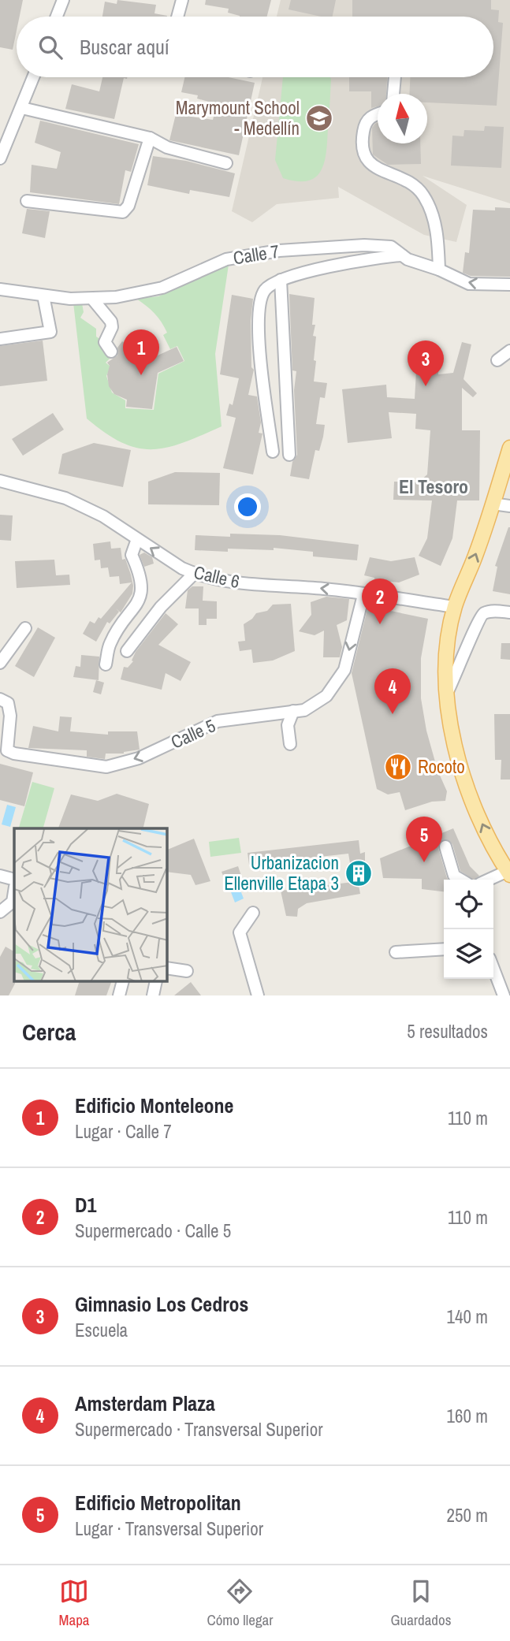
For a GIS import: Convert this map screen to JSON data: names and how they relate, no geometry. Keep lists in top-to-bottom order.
{
  "streets": {
    "street": ["Calle 7", "Calle 6", "Calle 5"]
  },
  "crossings": [
    ["Calle 6", "Calle 5"]
  ],
  "one_way": ["Calle 6"],
  "districts": ["El Tesoro"],
  "places": {
    "school or university": ["Marymount School - Medellín"],
    "restaurant": ["Rocoto"],
    "building": ["Urbanizacion Ellenville Etapa 3"]
  },
  "north": "top",
  "page": {
    "search": "Buscar aquí",
    "pins": [
      "1",
      "3",
      "2",
      "4",
      "5"
    ],
    "heading": ["Cerca", "5 resultados"],
    "list": [
      {
        "mark": "1",
        "name": "Edificio Monteleone",
        "note": "Lugar · Calle 7",
        "value": "110 m"
      },
      {
        "mark": "2",
        "name": "D1",
        "note": "Supermercado · Calle 5",
        "value": "110 m"
      },
      {
        "mark": "3",
        "name": "Gimnasio Los Cedros",
        "note": "Escuela",
        "value": "140 m"
      },
      {
        "mark": "4",
        "name": "Amsterdam Plaza",
        "note": "Supermercado · Transversal Superior",
        "value": "160 m"
      },
      {
        "mark": "5",
        "name": "Edificio Metropolitan",
        "note": "Lugar · Transversal Superior",
        "value": "250 m"
      }
    ],
    "nav": ["Mapa", "Cómo llegar", "Guardados"]
  }
}
